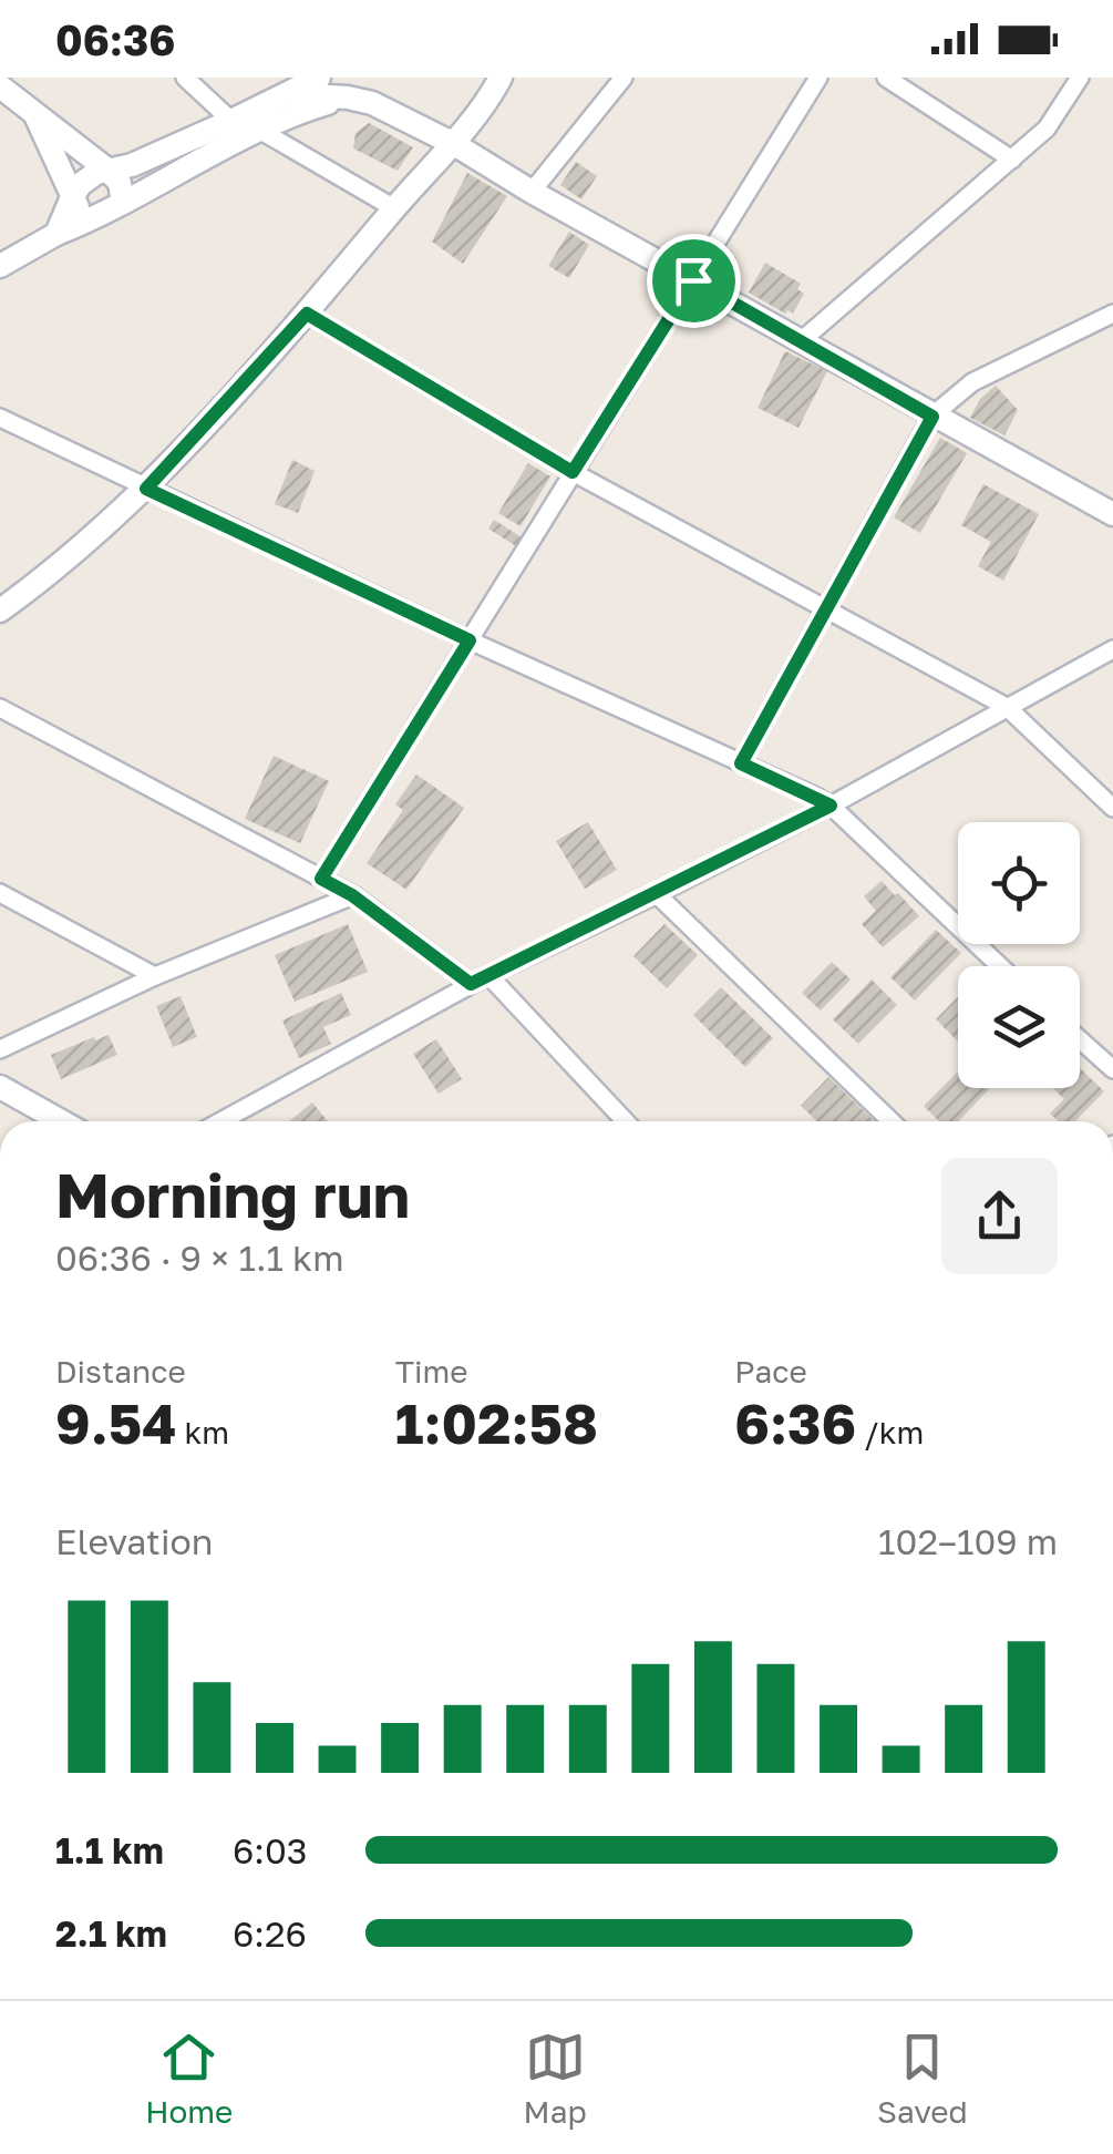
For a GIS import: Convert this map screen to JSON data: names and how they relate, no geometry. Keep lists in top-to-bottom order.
{
  "page": {
    "status": "06:36",
    "heading": ["Morning run", "06:36 · 9 × 1.1 km"],
    "stats": [
      ["Distance", "9.54 km"],
      ["Time", "1:02:58"],
      ["Pace", "6:36 /km"]
    ],
    "chart": ["Elevation", "102–109 m"],
    "list": [
      {
        "name": "1.1 km",
        "note": "6:03"
      },
      {
        "name": "2.1 km",
        "note": "6:26"
      }
    ],
    "tabs": ["Home", "Map", "Saved"]
  }
}
